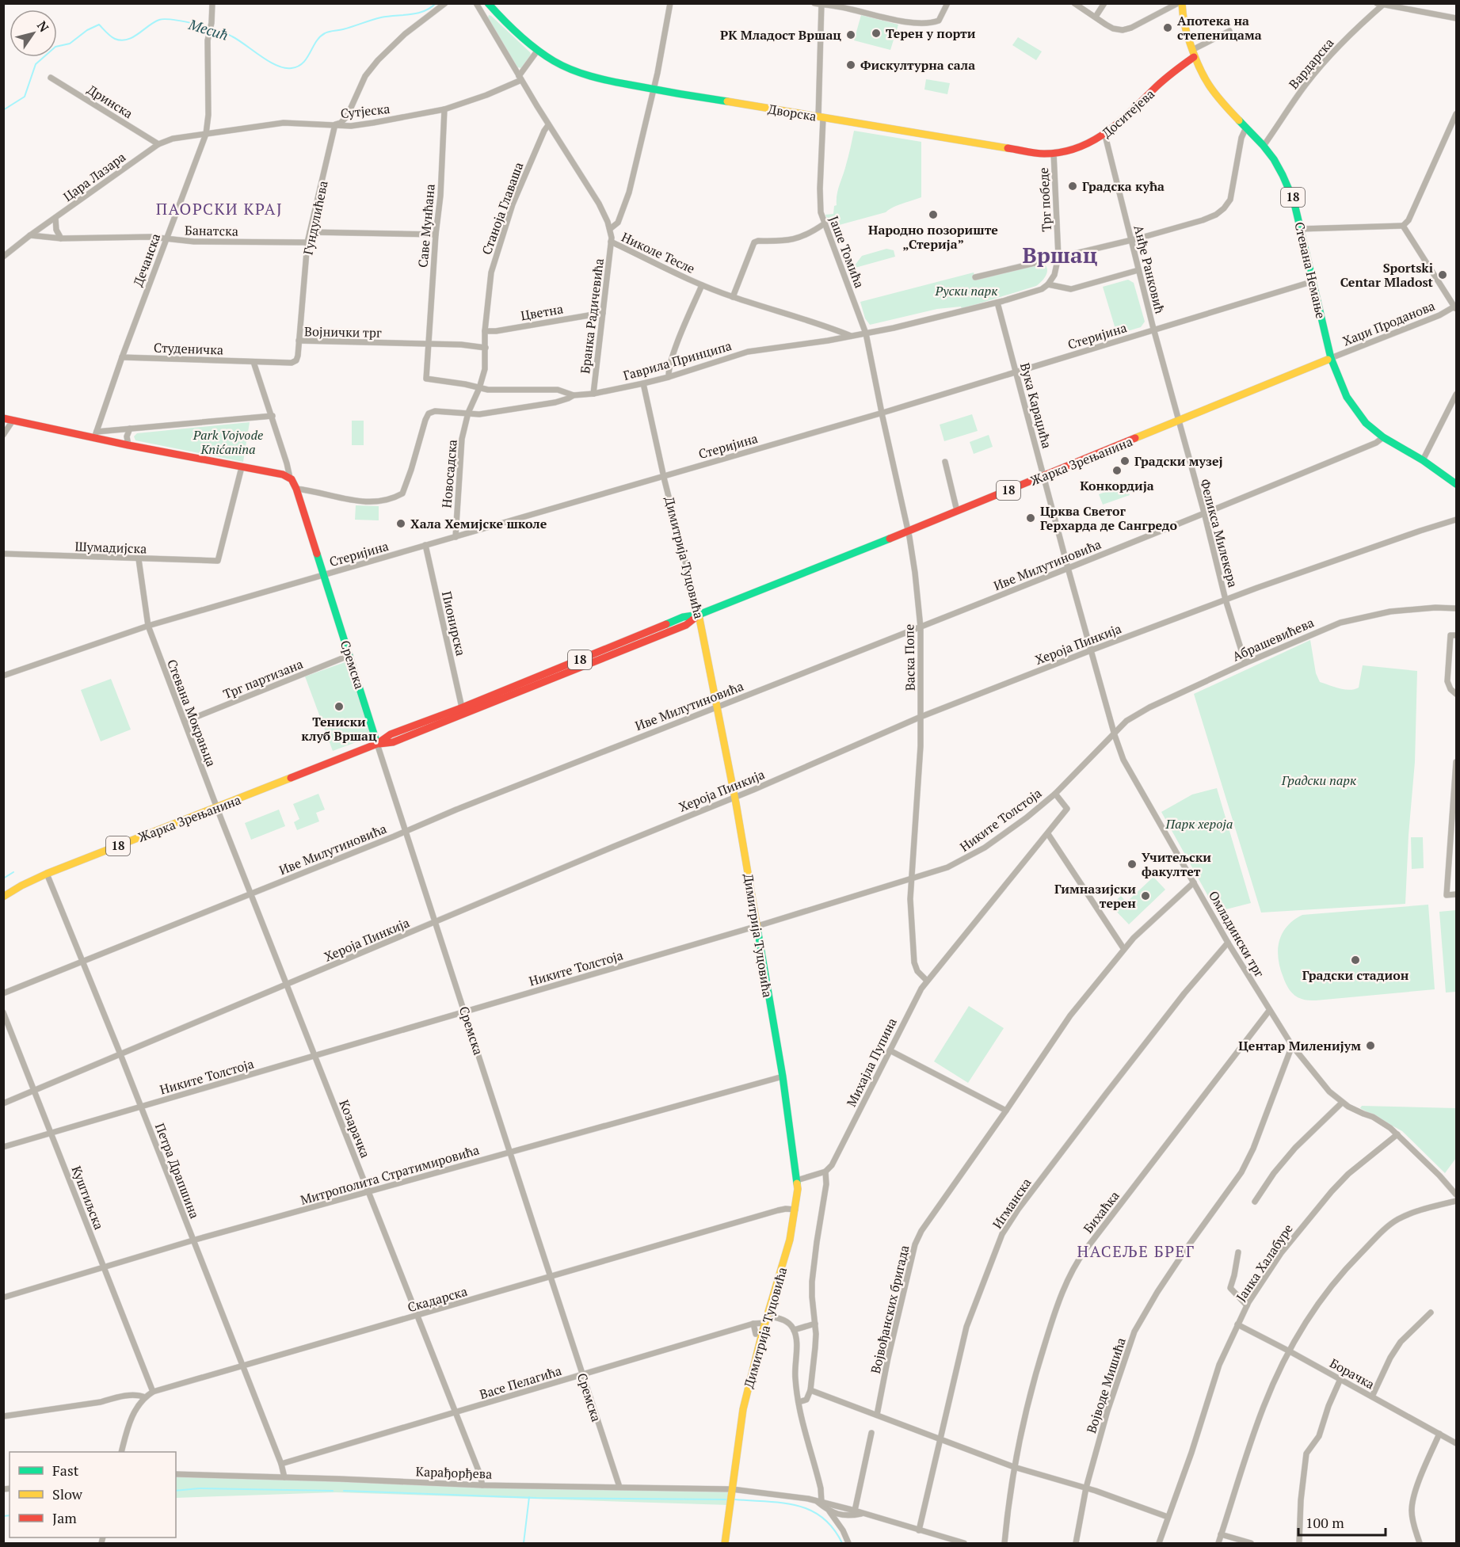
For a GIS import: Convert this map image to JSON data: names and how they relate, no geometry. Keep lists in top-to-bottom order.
{
  "streets": {
    "main road": [
      "Дворска",
      "Доситејева",
      "18",
      "Стевана Немање",
      "Жарка Зрењанина",
      "Димитрија Туцовића",
      "Сремска"
    ],
    "street": [
      "Вардарска",
      "Дринска",
      "Сутјеска",
      "Цара Лазара",
      "Трг победе",
      "Станоја Главаша",
      "Гундулићева",
      "Саве Мунћана",
      "Банатска",
      "Јаше Томића",
      "Николе Тесле",
      "Дечанска",
      "Анђе Ранковић",
      "Цветна",
      "Бранка Радичевића",
      "Хаџи Проданова",
      "Војнички трг",
      "Стеријина",
      "Студеничка",
      "Гаврила Принципа",
      "Вука Караџића",
      "Новосадска",
      "Феликса Милекера",
      "Шумадијска",
      "Иве Милутиновића",
      "Пионирска",
      "Абрашевићева",
      "Хероја Пинкија",
      "Васка Попе",
      "Трг партизана",
      "Стевана Мокрањца",
      "Никите Толстоја",
      "Омладински трг",
      "Михајла Пупина",
      "Козарачка",
      "Петра Драпшина",
      "Митрополита Стратимировића",
      "Куштиљска",
      "Игманска",
      "Бихаћка",
      "Јанка Халабуре",
      "Скадарска",
      "Војвођанских бригада",
      "Борачка",
      "Васе Пелагића",
      "Војводе Мишића",
      "Карађорђева"
    ]
  },
  "crossings": [
    ["Вардарска", "Стевана Немање"],
    ["Дринска", "Цара Лазара"],
    ["Сутјеска", "Цара Лазара"],
    ["Сутјеска", "Гундулићева"],
    ["Сутјеска", "Саве Мунћана"],
    ["Сутјеска", "Николе Тесле"],
    ["Сутјеска", "Дечанска"],
    ["Дворска", "Доситејева"],
    ["Дворска", "Трг победе"],
    ["Дворска", "Јаше Томића"],
    ["Доситејева", "Трг победе"],
    ["Доситејева", "Анђе Ранковић"],
    ["Доситејева", "Стевана Немање"],
    ["Цара Лазара", "Банатска"],
    ["Цара Лазара", "Дечанска"],
    ["Трг победе", "Гаврила Принципа"],
    ["Станоја Главаша", "Николе Тесле"],
    ["Станоја Главаша", "Цветна"],
    ["Станоја Главаша", "Војнички трг"],
    ["Станоја Главаша", "Гаврила Принципа"],
    ["Станоја Главаша", "Новосадска"],
    ["Гундулићева", "Банатска"],
    ["Гундулићева", "Војнички трг"],
    ["Саве Мунћана", "Војнички трг"],
    ["Банатска", "Дечанска"],
    ["Јаше Томића", "Гаврила Принципа"],
    ["Јаше Томића", "Васка Попе"],
    ["Николе Тесле", "Бранка Радичевића"],
    ["Николе Тесле", "Гаврила Принципа"],
    ["Дечанска", "Студеничка"],
    ["Анђе Ранковић", "Стеријина"],
    ["Анђе Ранковић", "Феликса Милекера"],
    ["Стевана Немање", "Хаџи Проданова"],
    ["Стевана Немање", "Стеријина"],
    ["Стевана Немање", "Жарка Зрењанина"],
    ["Стевана Немање", "Иве Милутиновића"],
    ["Цветна", "Бранка Радичевића"],
    ["Бранка Радичевића", "Гаврила Принципа"],
    ["Хаџи Проданова", "Жарка Зрењанина"],
    ["Војнички трг", "Студеничка"],
    ["Стеријина", "Вука Караџића"],
    ["Стеријина", "Новосадска"],
    ["Стеријина", "Димитрија Туцовића"],
    ["Стеријина", "Пионирска"],
    ["Стеријина", "Васка Попе"],
    ["Стеријина", "Сремска"],
    ["Стеријина", "Стевана Мокрањца"],
    ["Гаврила Принципа", "Вука Караџића"],
    ["Гаврила Принципа", "Новосадска"],
    ["Гаврила Принципа", "Димитрија Туцовића"],
    ["Гаврила Принципа", "Васка Попе"],
    ["Вука Караџића", "Жарка Зрењанина"],
    ["Вука Караџића", "Иве Милутиновића"],
    ["Вука Караџића", "Абрашевићева"],
    ["Вука Караџића", "Хероја Пинкија"],
    ["Вука Караџића", "Никите Толстоја"],
    ["Вука Караџића", "Омладински трг"],
    ["Жарка Зрењанина", "Феликса Милекера"],
    ["Жарка Зрењанина", "Димитрија Туцовића"],
    ["Жарка Зрењанина", "Пионирска"],
    ["Жарка Зрењанина", "Васка Попе"],
    ["Жарка Зрењанина", "Сремска"],
    ["Жарка Зрењанина", "Стевана Мокрањца"],
    ["Жарка Зрењанина", "Козарачка"],
    ["Жарка Зрењанина", "Петра Драпшина"],
    ["Феликса Милекера", "Иве Милутиновића"],
    ["Феликса Милекера", "Абрашевићева"],
    ["Феликса Милекера", "Хероја Пинкија"],
    ["Димитрија Туцовића", "Иве Милутиновића"],
    ["Димитрија Туцовића", "Хероја Пинкија"],
    ["Димитрија Туцовића", "Никите Толстоја"],
    ["Димитрија Туцовића", "Митрополита Стратимировића"],
    ["Димитрија Туцовића", "Скадарска"],
    ["Димитрија Туцовића", "Васе Пелагића"],
    ["Димитрија Туцовића", "Карађорђева"],
    ["Иве Милутиновића", "Васка Попе"],
    ["Иве Милутиновића", "Сремска"],
    ["Иве Милутиновића", "Козарачка"],
    ["Иве Милутиновића", "Петра Драпшина"],
    ["Абрашевићева", "Никите Толстоја"],
    ["Абрашевићева", "Омладински трг"],
    ["Хероја Пинкија", "Васка Попе"],
    ["Хероја Пинкија", "Сремска"],
    ["Хероја Пинкија", "Козарачка"],
    ["Хероја Пинкија", "Петра Драпшина"],
    ["Хероја Пинкија", "Куштиљска"],
    ["Васка Попе", "Никите Толстоја"],
    ["Васка Попе", "Михајла Пупина"],
    ["Сремска", "Трг партизана"],
    ["Сремска", "Никите Толстоја"],
    ["Сремска", "Митрополита Стратимировића"],
    ["Сремска", "Скадарска"],
    ["Сремска", "Васе Пелагића"],
    ["Сремска", "Карађорђева"],
    ["Трг партизана", "Стевана Мокрањца"],
    ["Стевана Мокрањца", "Козарачка"],
    ["Никите Толстоја", "Омладински трг"],
    ["Никите Толстоја", "Михајла Пупина"],
    ["Никите Толстоја", "Козарачка"],
    ["Никите Толстоја", "Петра Драпшина"],
    ["Никите Толстоја", "Куштиљска"],
    ["Омладински трг", "Игманска"],
    ["Омладински трг", "Бихаћка"],
    ["Омладински трг", "Јанка Халабуре"],
    ["Омладински трг", "Војвођанских бригада"],
    ["Омладински трг", "Војводе Мишића"],
    ["Козарачка", "Митрополита Стратимировића"],
    ["Козарачка", "Скадарска"],
    ["Козарачка", "Васе Пелагића"],
    ["Козарачка", "Карађорђева"],
    ["Петра Драпшина", "Митрополита Стратимировића"],
    ["Петра Драпшина", "Скадарска"],
    ["Петра Драпшина", "Васе Пелагића"],
    ["Петра Драпшина", "Карађорђева"],
    ["Митрополита Стратимировића", "Куштиљска"],
    ["Куштиљска", "Скадарска"],
    ["Игманска", "Карађорђева"],
    ["Јанка Халабуре", "Борачка"]
  ],
  "districts": ["ПАОРСКИ КРАЈ", "Вршац", "НАСЕЉЕ БРЕГ"],
  "water": ["Месић"],
  "parks": [
    "Руски парк",
    "Park Vojvode Knićanina",
    "Градски парк",
    "Парк хероја"
  ],
  "places": [
    "Апотека на степеницама",
    "Терен у порти",
    "РК Младост Вршац",
    "Фискултурна сала",
    "Градска кућа",
    "Народно позориште „Стерија”",
    "Sportski Centar Mladost",
    "Градски музеј",
    "Конкордија",
    "Црква Светог Герхарда де Сангредо",
    "Хала Хемијске школе",
    "Тениски клуб Вршац",
    "Учитељски факултет",
    "Гимназијски терен",
    "Градски стадион",
    "Центар Миленијум"
  ],
  "legend": ["Fast", "Slow", "Jam"],
  "scale_bar": "100 m",
  "north": "top right"
}
